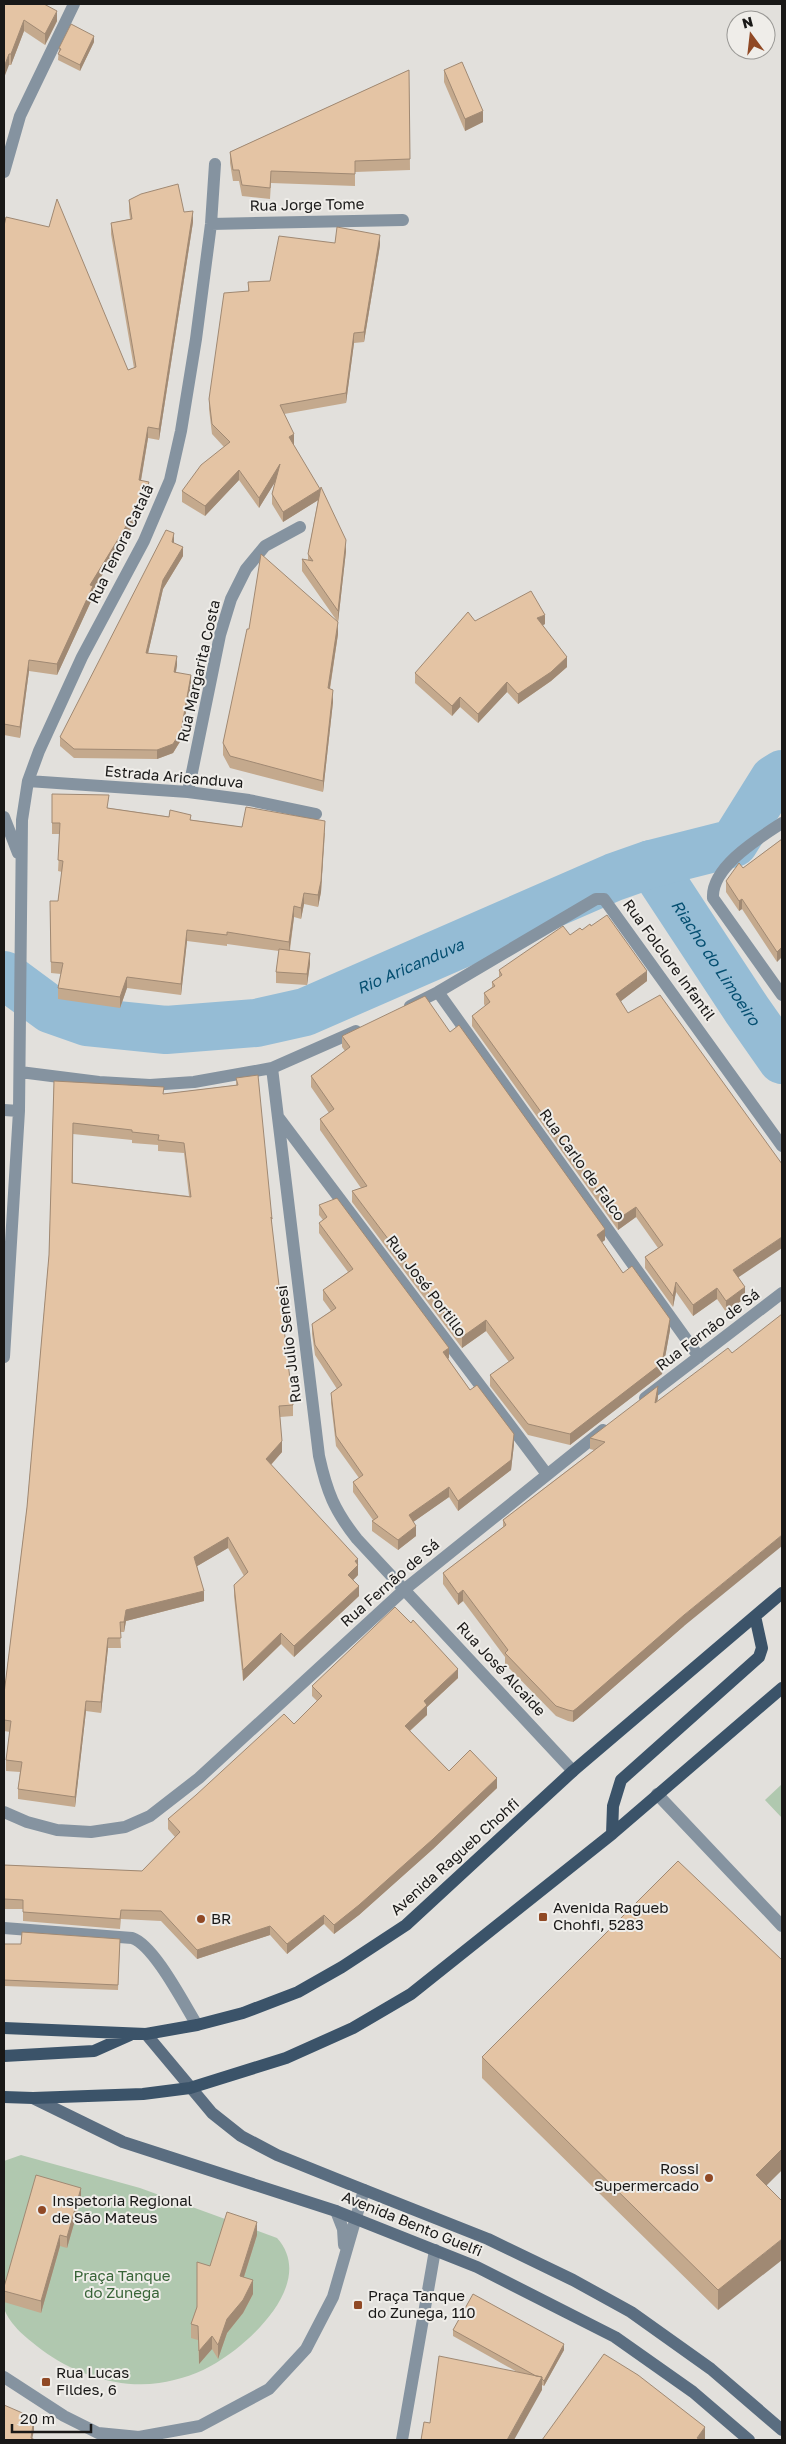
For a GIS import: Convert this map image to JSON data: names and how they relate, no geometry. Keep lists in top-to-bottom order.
{
  "streets": {
    "main road": ["Avenida Ragueb Chohfi", "Avenida Bento Guelfi"],
    "street": [
      "Rua Jorge Tome",
      "Rua Tenora Catalã",
      "Rua Margarita Costa",
      "Estrada Aricanduva",
      "Rua Folclore Infantil",
      "Rua Carlo de Falco",
      "Rua José Portillo",
      "Rua Fernão de Sá",
      "Rua Julio Senesi",
      "Rua José Alcaide"
    ]
  },
  "crossings": [
    ["Rua Jorge Tome", "Rua Tenora Catalã"],
    ["Rua Tenora Catalã", "Estrada Aricanduva"],
    ["Rua Margarita Costa", "Estrada Aricanduva"],
    ["Rua Folclore Infantil", "Rua Carlo de Falco"],
    ["Rua Carlo de Falco", "Rua Fernão de Sá"],
    ["Rua José Portillo", "Rua Fernão de Sá"],
    ["Rua José Portillo", "Rua Julio Senesi"],
    ["Rua Fernão de Sá", "Rua Julio Senesi"],
    ["Rua Fernão de Sá", "Rua José Alcaide"],
    ["Rua Julio Senesi", "Rua José Alcaide"],
    ["Rua José Alcaide", "Avenida Ragueb Chohfi"],
    ["Avenida Ragueb Chohfi", "Avenida Bento Guelfi"]
  ],
  "water": ["Riacho do Limoeiro", "Rio Aricanduva"],
  "parks": ["Praça Tanque do Zunega"],
  "places": {
    "transit": ["Avenida Ragueb Chohfi, 5283", "Praça Tanque do Zunega, 110", "Rua Lucas Fildes, 6"],
    "other": ["BR", "Rossi Supermercado", "Inspetoria Regional de São Mateus"]
  },
  "scale_bar": "20 m",
  "north": "top"
}
